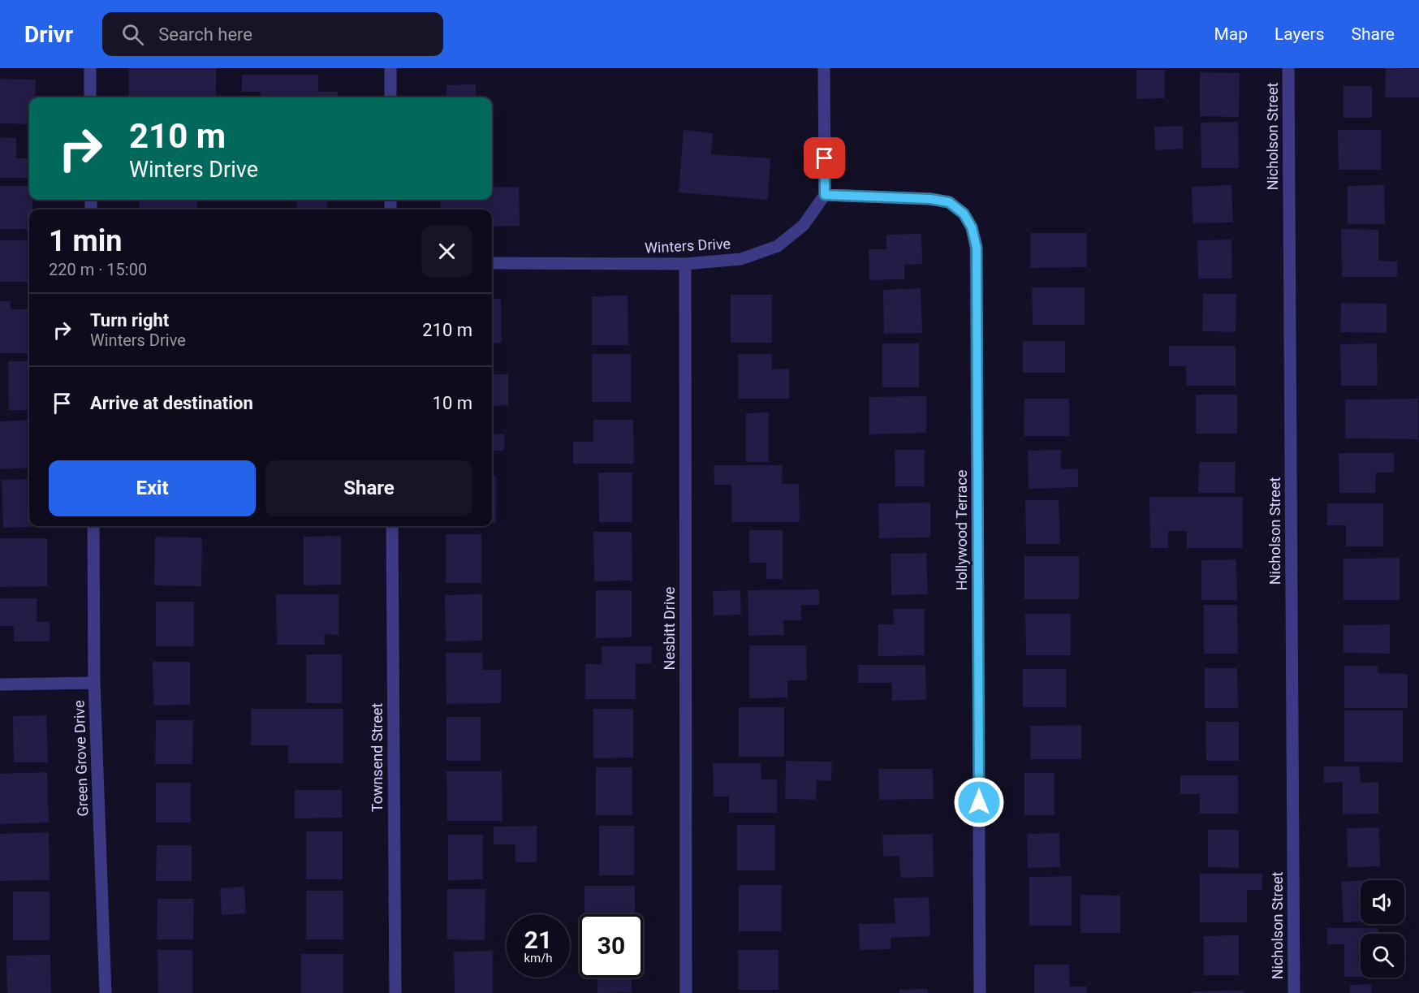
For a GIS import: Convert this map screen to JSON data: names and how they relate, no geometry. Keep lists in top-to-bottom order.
{
  "streets": {
    "street": [
      "Nicholson Street",
      "Winters Drive",
      "Hollywood Terrace",
      "Nesbitt Drive",
      "Townsend Street",
      "Green Grove Drive"
    ]
  },
  "crossings": [
    ["Winters Drive", "Hollywood Terrace"],
    ["Winters Drive", "Nesbitt Drive"]
  ],
  "page": {
    "header": "Drivr",
    "search": "Search here",
    "nav": ["Map", "Layers", "Share"],
    "turn": ["210 m", "Winters Drive"],
    "heading": ["1 min", "220 m · 15:00"],
    "list": [
      {
        "name": "Turn right",
        "note": "Winters Drive",
        "value": "210 m"
      },
      {
        "name": "Arrive at destination",
        "value": "10 m"
      }
    ],
    "buttons": ["Exit", "Share"],
    "speed": "21 km/h",
    "limit": "30"
  }
}
